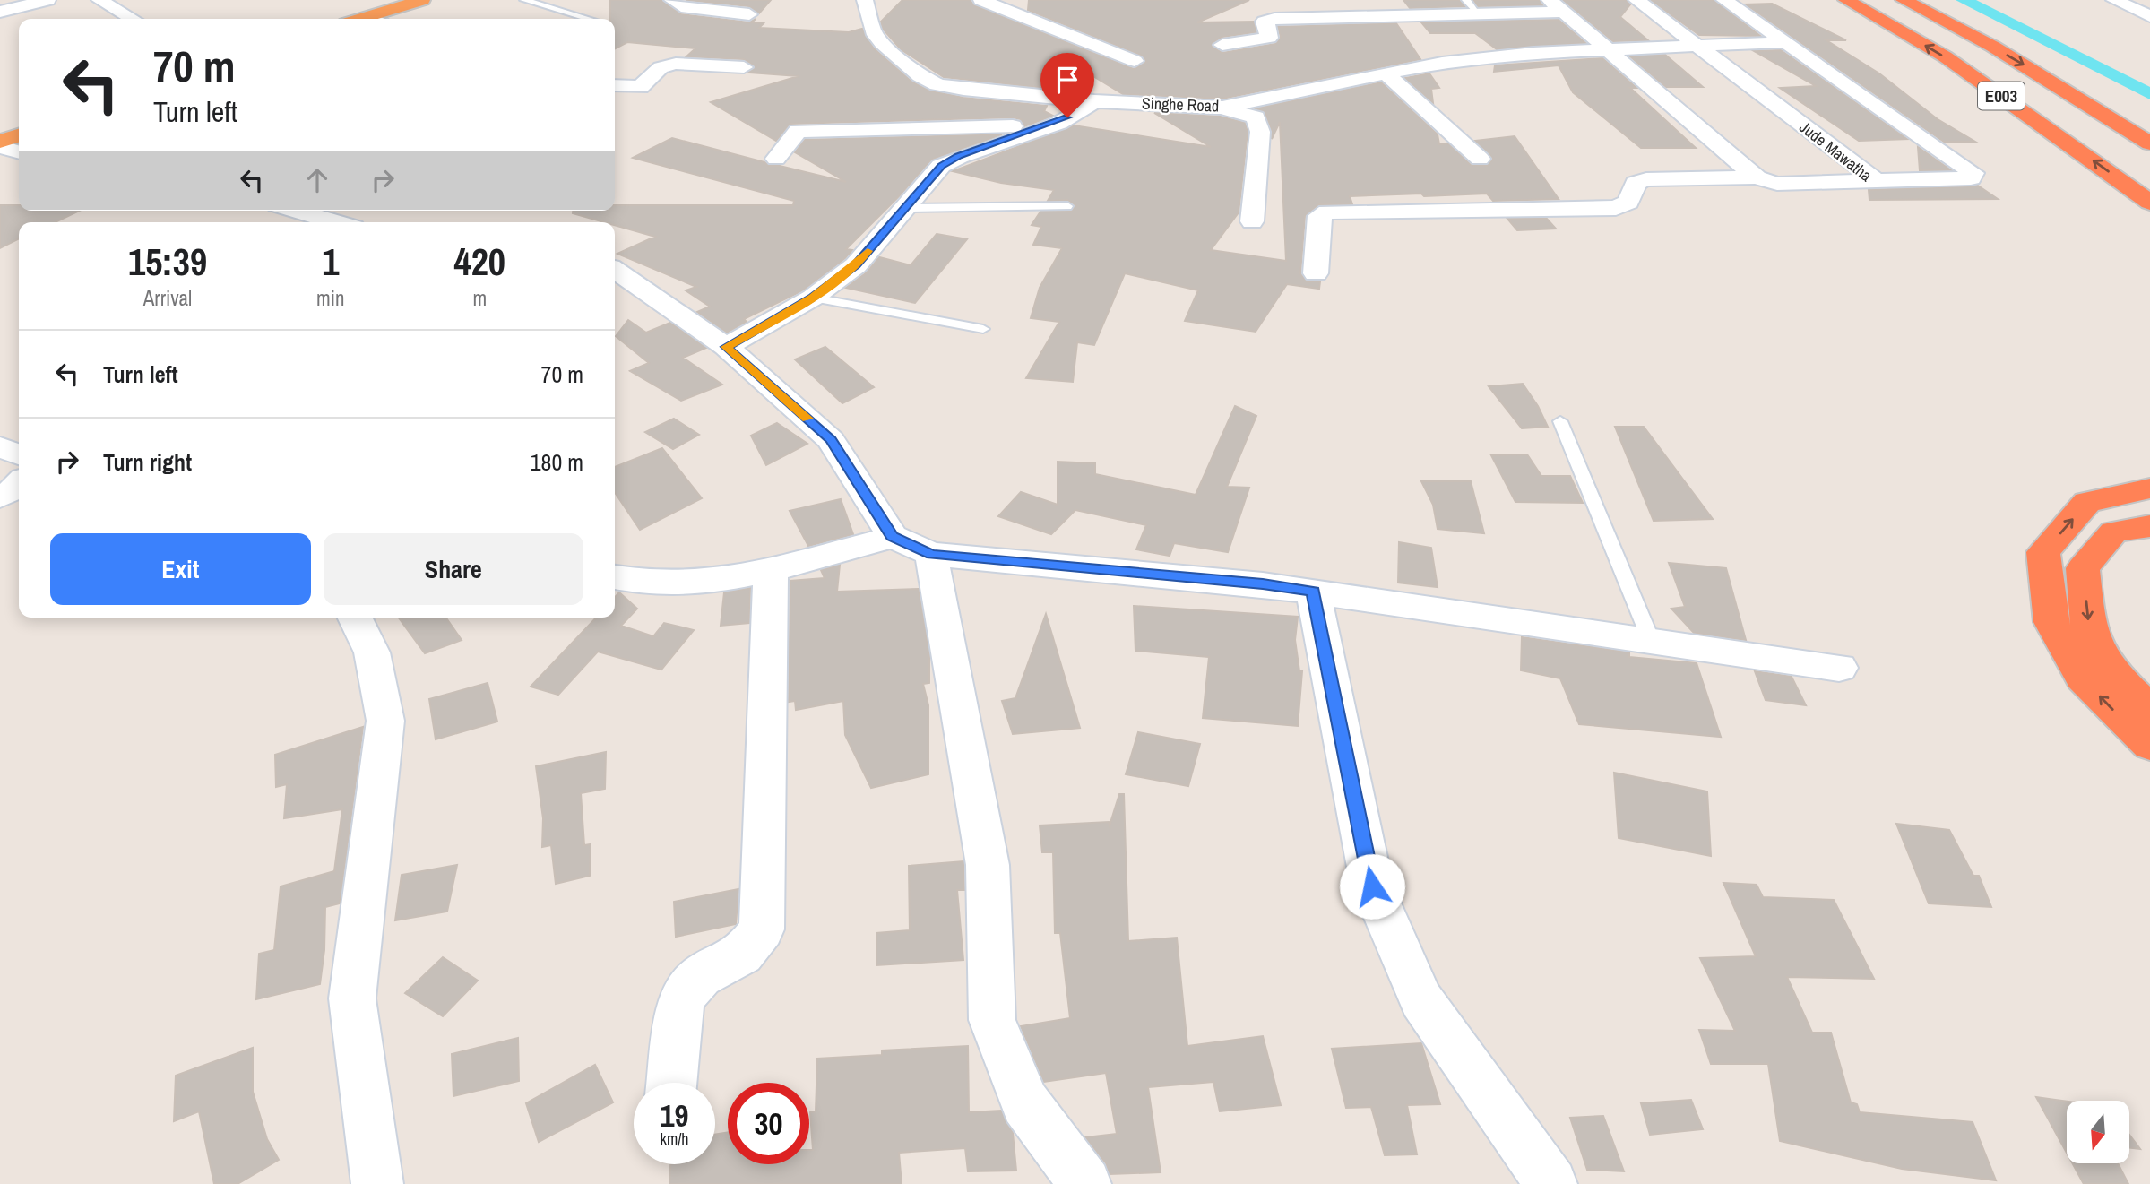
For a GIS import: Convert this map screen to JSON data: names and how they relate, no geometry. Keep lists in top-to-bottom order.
{
  "streets": {
    "highway": ["E003"],
    "street": ["Singhe Road", "Jude Mawatha"]
  },
  "crossings": [
    ["Singhe Road", "Jude Mawatha"]
  ],
  "north": "bottom",
  "page": {
    "turn": ["70 m", "Turn left"],
    "eta": [
      "15:39",
      "Arrival",
      "1",
      "min",
      "420",
      "m"
    ],
    "list": [
      {
        "name": "Turn left",
        "value": "70 m"
      },
      {
        "name": "Turn right",
        "value": "180 m"
      }
    ],
    "buttons": ["Exit", "Share"],
    "speed": "19 km/h",
    "limit": "30"
  }
}
